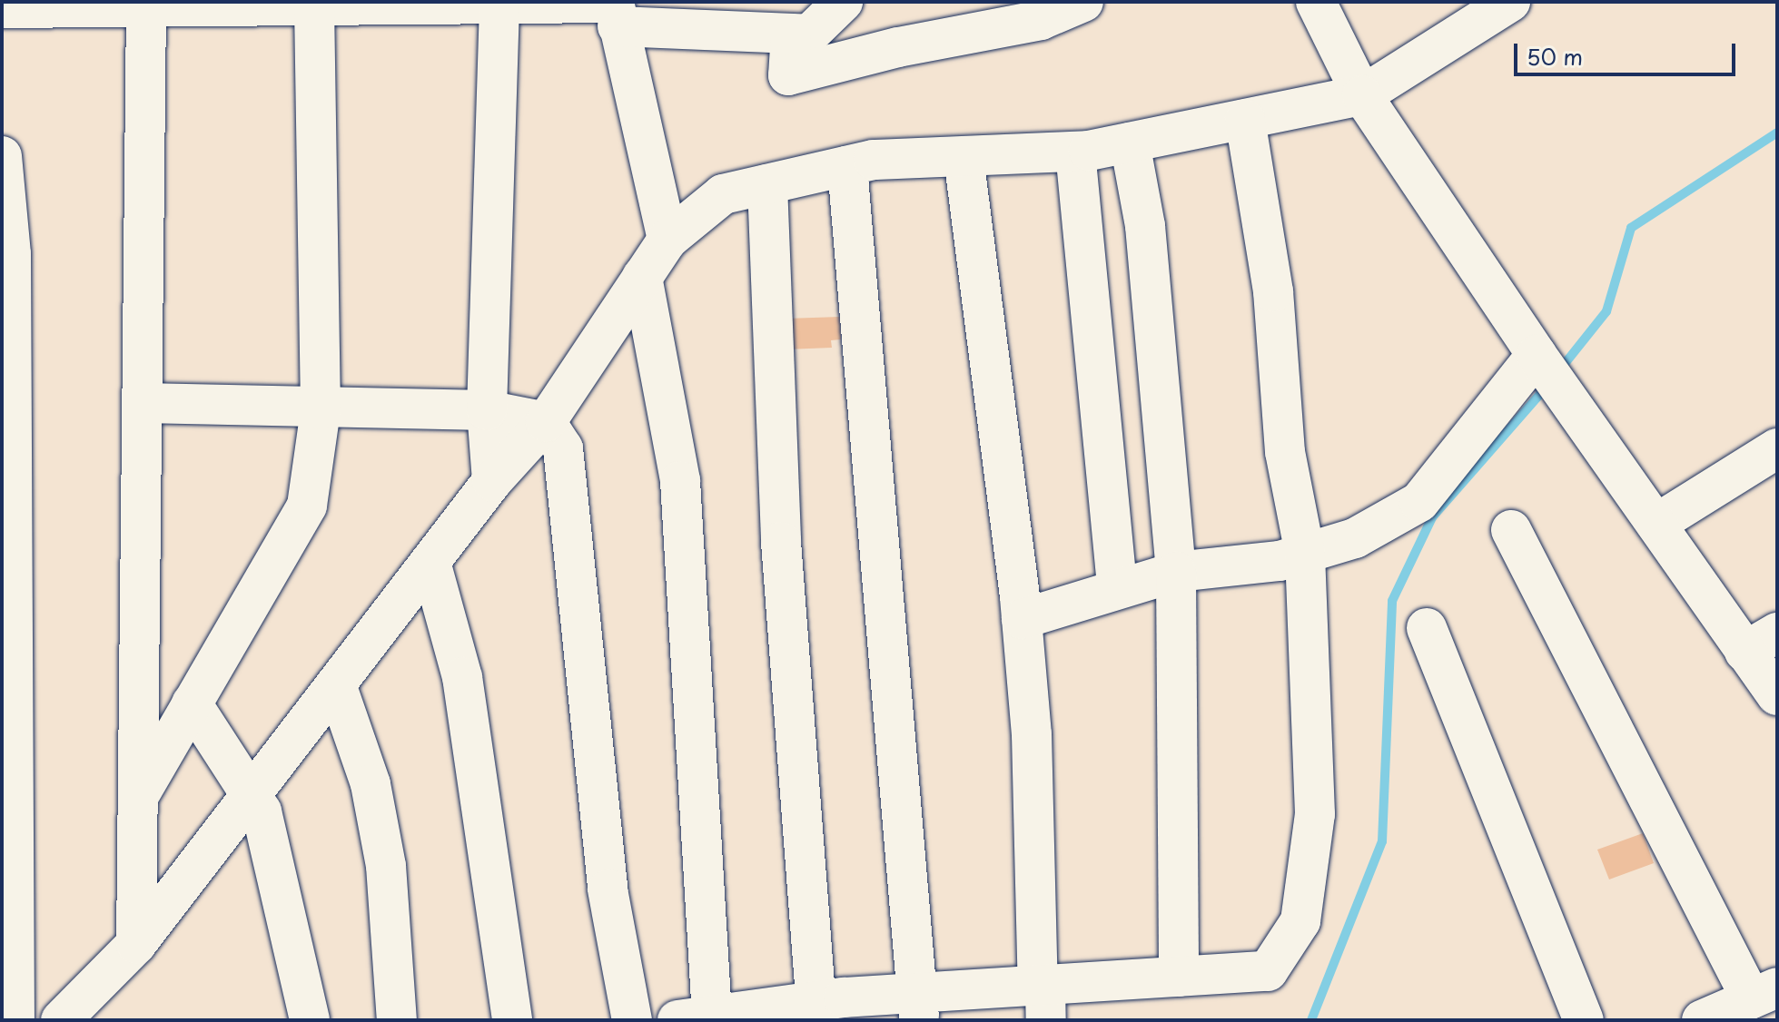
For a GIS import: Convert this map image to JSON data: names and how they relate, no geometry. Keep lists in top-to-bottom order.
{
  "scale_bar": "50 m"
}
